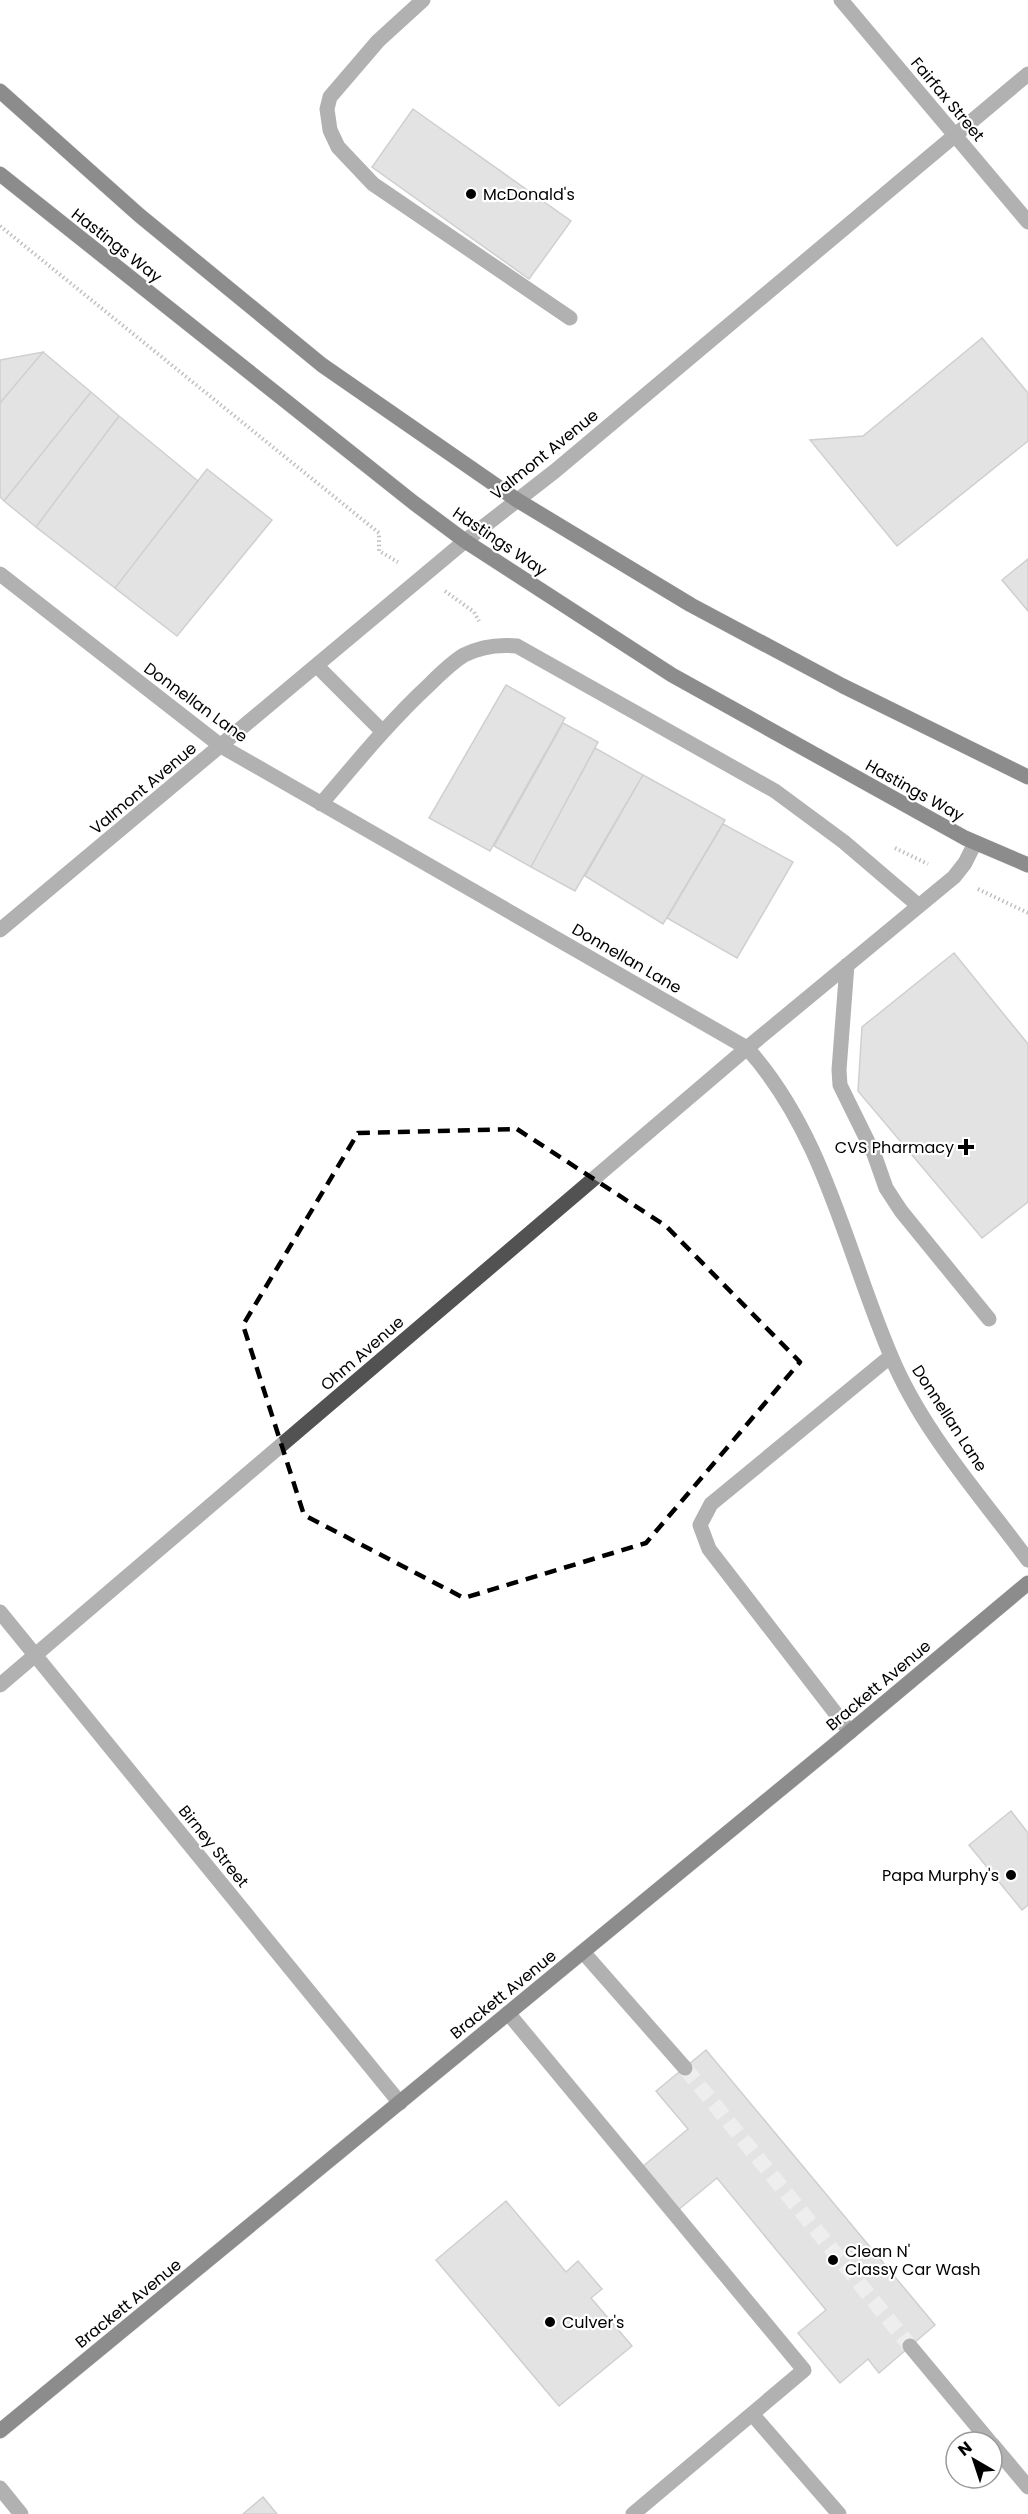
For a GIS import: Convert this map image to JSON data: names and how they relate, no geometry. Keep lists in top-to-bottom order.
{
  "streets": {
    "main road": ["Hastings Way", "Brackett Avenue"],
    "street": [
      "Fairfax Street",
      "Valmont Avenue",
      "Donnellan Lane",
      "Ohm Avenue",
      "Birney Street"
    ]
  },
  "crossings": [
    ["Fairfax Street", "Valmont Avenue"],
    ["Hastings Way", "Valmont Avenue"],
    ["Hastings Way", "Ohm Avenue"],
    ["Valmont Avenue", "Donnellan Lane"],
    ["Donnellan Lane", "Ohm Avenue"],
    ["Ohm Avenue", "Birney Street"],
    ["Brackett Avenue", "Birney Street"]
  ],
  "places": {
    "other": [
      "McDonald's",
      "Papa Murphy's",
      "Clean N' Classy Car Wash",
      "Culver's"
    ],
    "health": ["CVS Pharmacy"]
  },
  "north": "top left"
}
